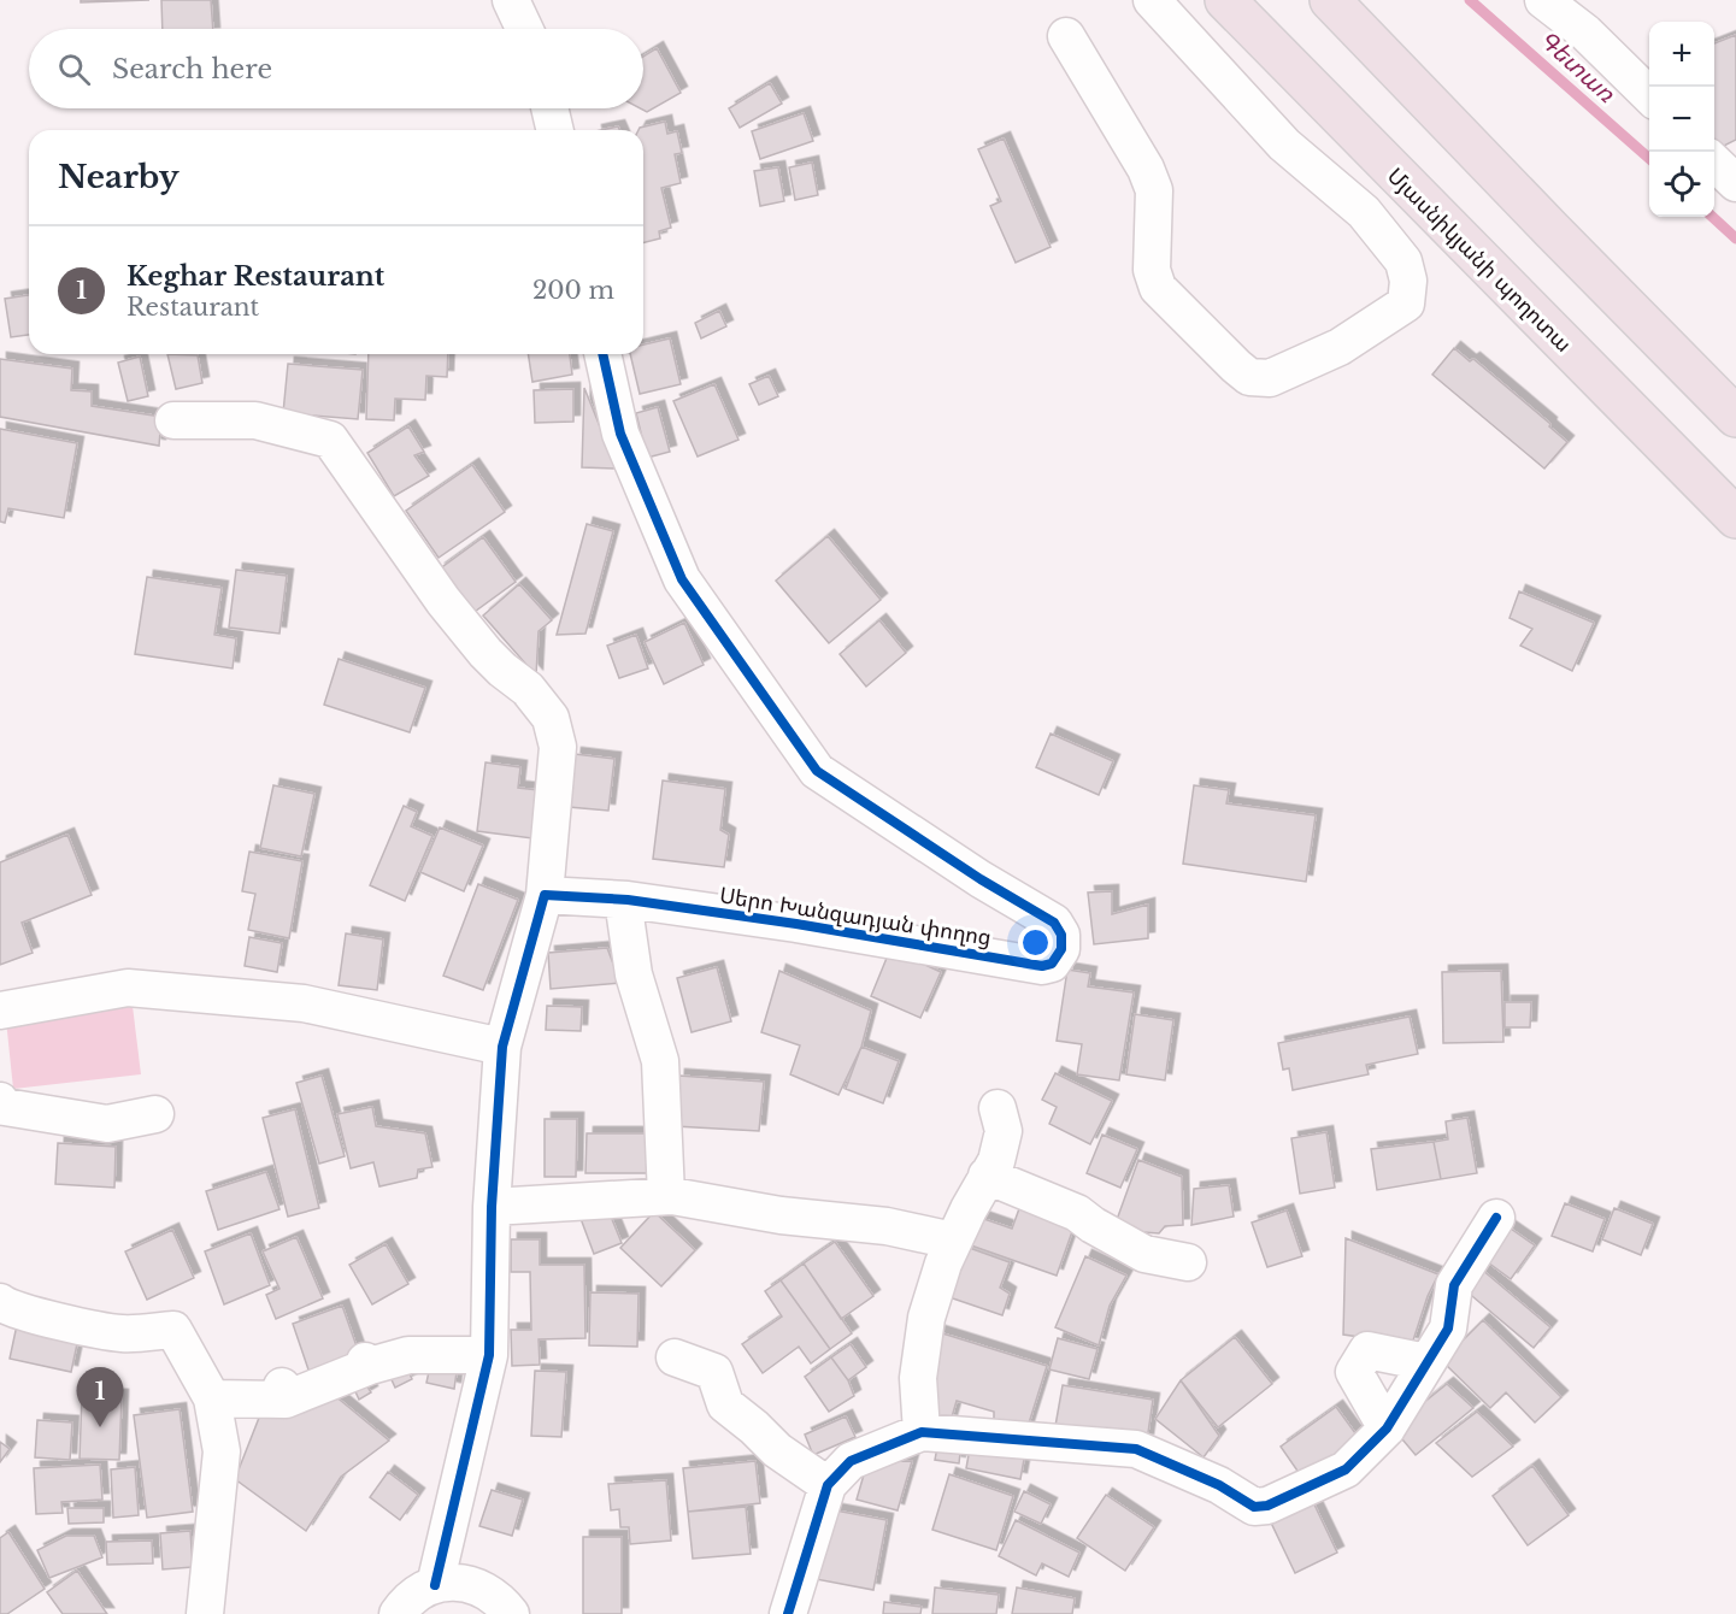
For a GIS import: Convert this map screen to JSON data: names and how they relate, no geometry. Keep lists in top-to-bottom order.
{
  "streets": {
    "highway": ["Մյասնիկյանի պողոտա"],
    "street": ["Սերո Խանզադյան փողոց"]
  },
  "water": ["Գետառ"],
  "page": {
    "map_buttons": ["+", "−"],
    "search": "Search here",
    "heading": "Nearby",
    "list": [
      {
        "mark": "1",
        "name": "Keghar Restaurant",
        "note": "Restaurant",
        "value": "200 m"
      }
    ],
    "pins": "1"
  }
}
